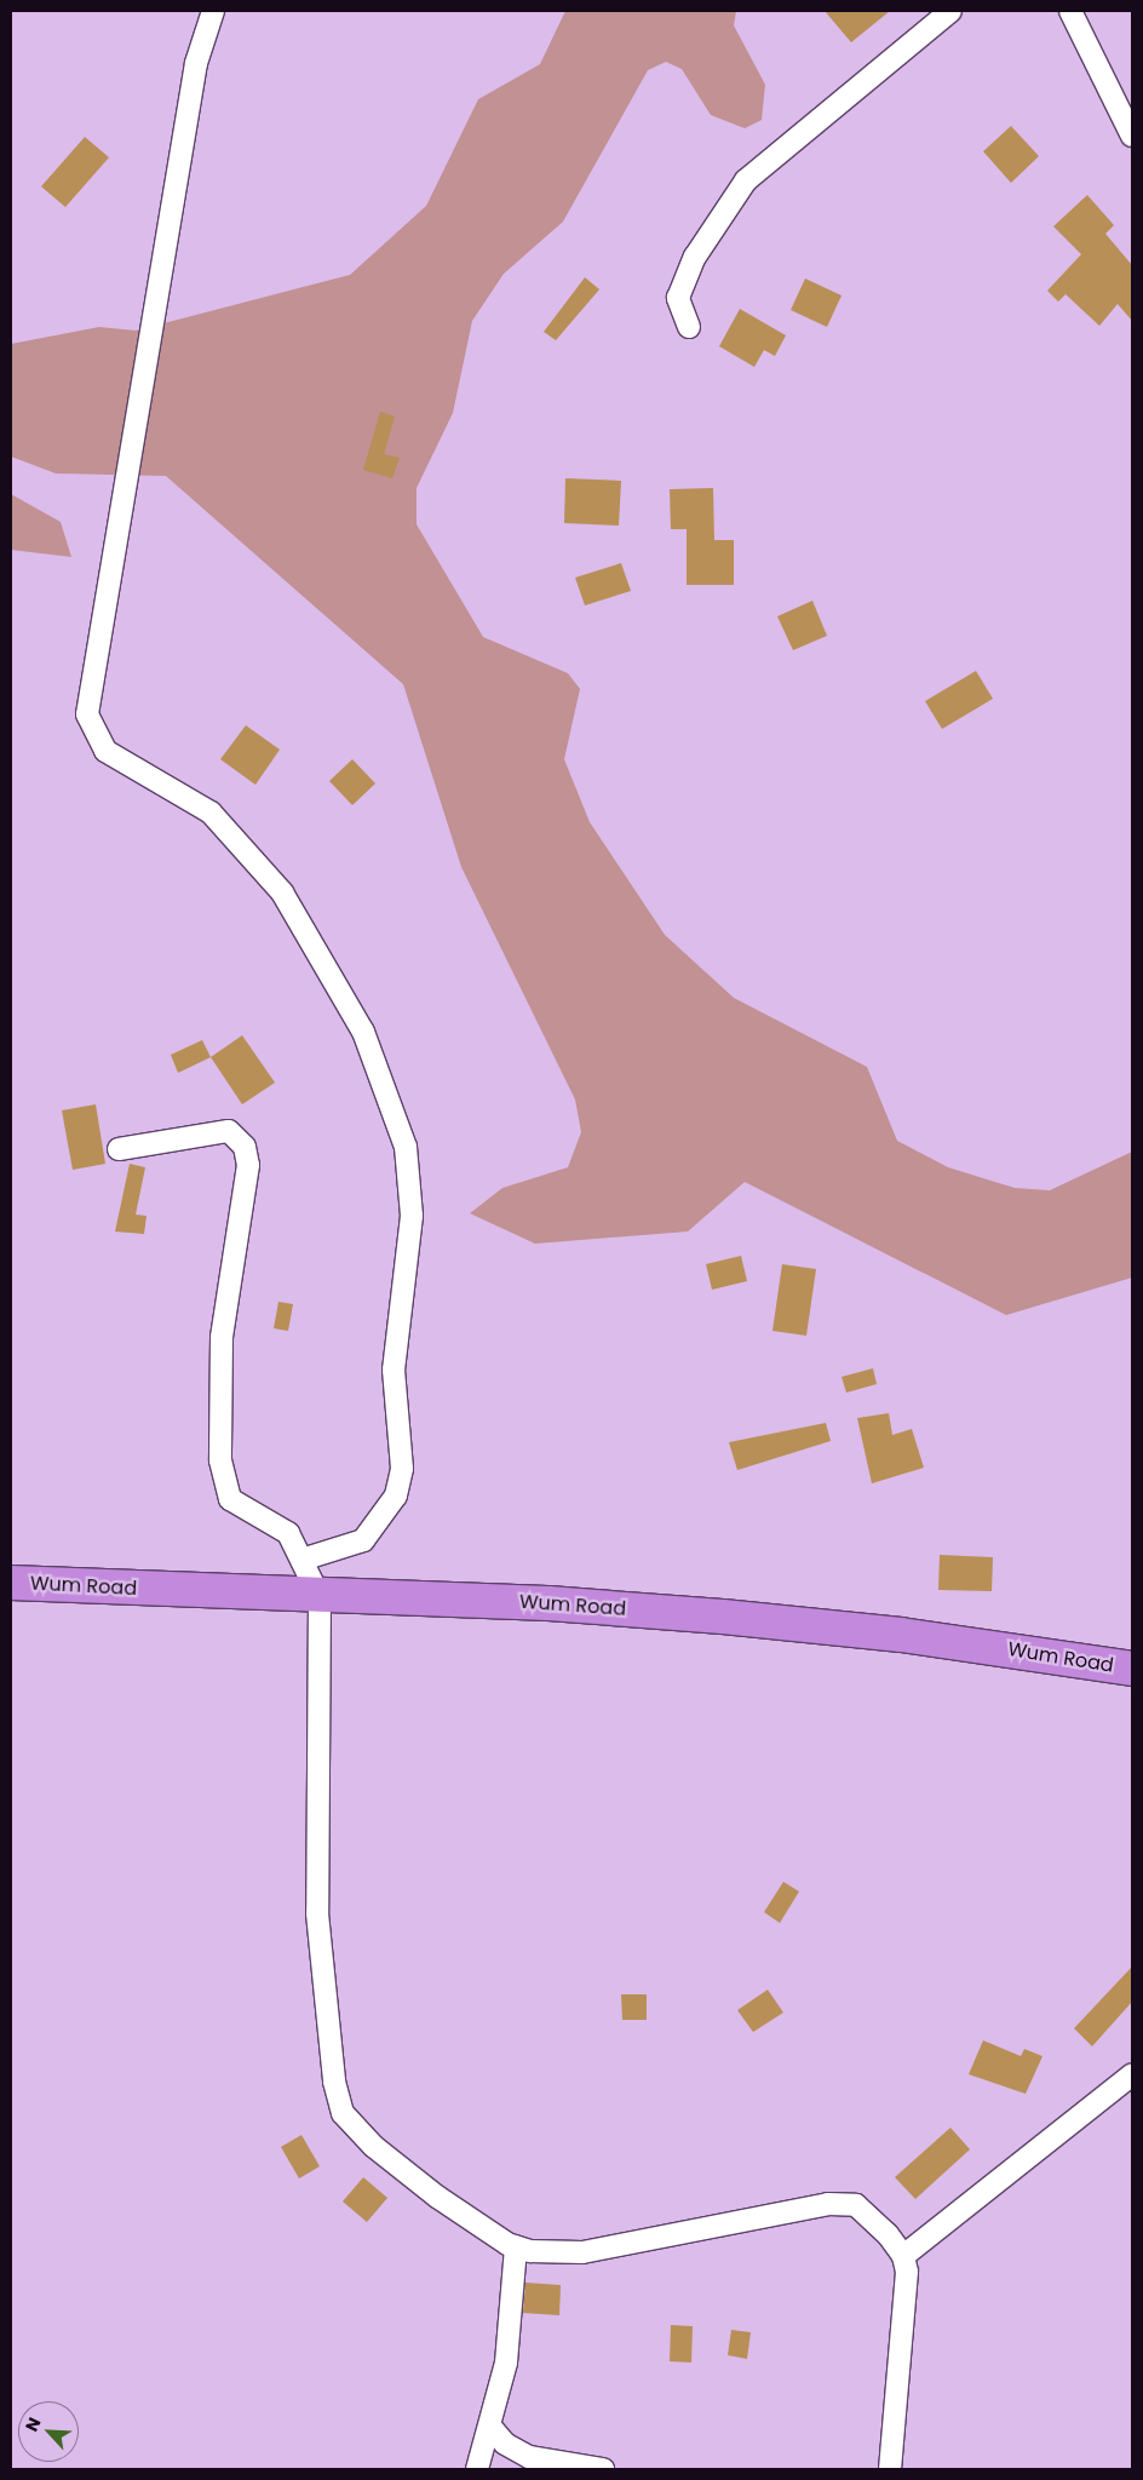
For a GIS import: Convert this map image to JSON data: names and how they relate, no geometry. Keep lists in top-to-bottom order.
{
  "streets": {
    "highway": ["Wum Road"]
  },
  "north": "top left"
}
